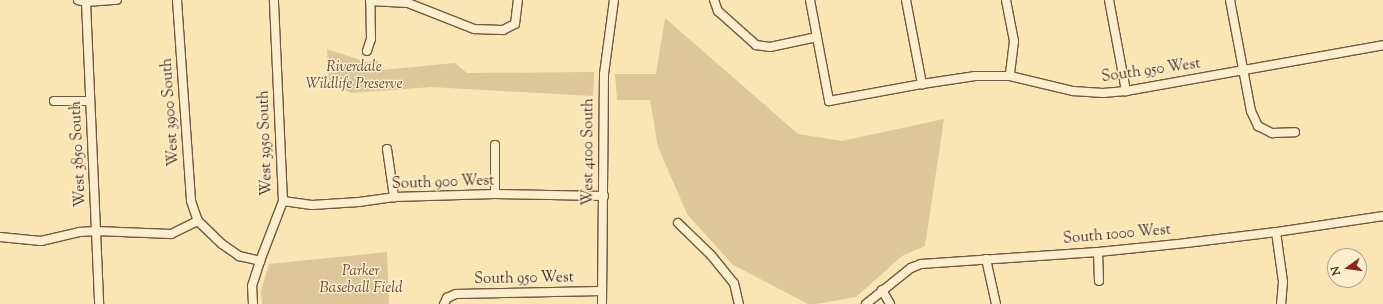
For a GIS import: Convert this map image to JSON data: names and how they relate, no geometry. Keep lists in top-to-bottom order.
{
  "streets": {
    "street": [
      "South 950 West",
      "West 3900 South",
      "West 3950 South",
      "West 4100 South",
      "West 3850 South",
      "South 900 West",
      "South 1000 West"
    ]
  },
  "crossings": [
    ["South 950 West", "West 4100 South"],
    ["West 3950 South", "South 900 West"],
    ["West 4100 South", "South 900 West"]
  ],
  "parks": ["Riverdale Wildlife Preserve", "Parker Baseball Field"],
  "north": "left"
}
